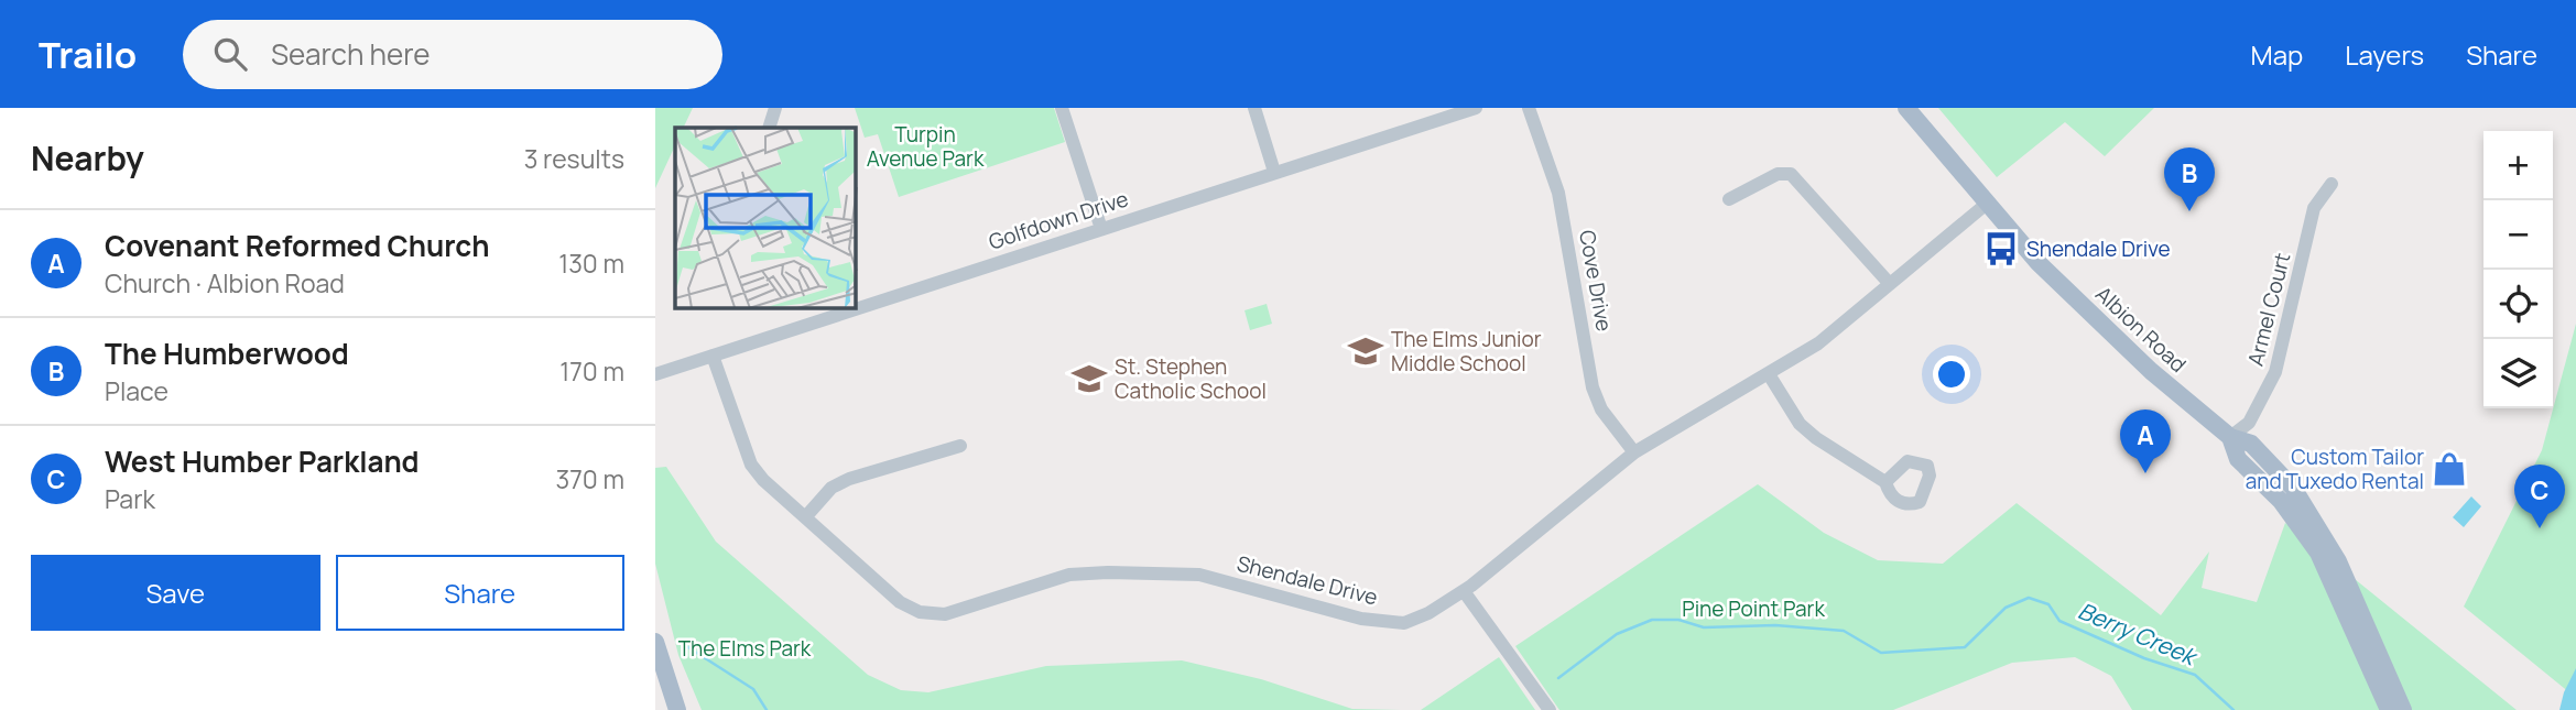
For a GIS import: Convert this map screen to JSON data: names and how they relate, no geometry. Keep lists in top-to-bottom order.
{
  "streets": {
    "main road": ["Albion Road"],
    "street": [
      "Golfdown Drive",
      "Cove Drive",
      "Armel Court",
      "Shendale Drive"
    ]
  },
  "crossings": [
    ["Golfdown Drive", "Shendale Drive"],
    ["Cove Drive", "Shendale Drive"],
    ["Armel Court", "Albion Road"],
    ["Albion Road", "Shendale Drive"]
  ],
  "water": ["Berry Creek"],
  "parks": ["Turpin Avenue Park", "Pine Point Park", "The Elms Park"],
  "places": {
    "bus stop": ["Shendale Drive"],
    "school or university": ["The Elms Junior Middle School", "St. Stephen Catholic School"],
    "shop": ["Custom Tailor and Tuxedo Rental"]
  },
  "page": {
    "header": "Trailo",
    "search": "Search here",
    "nav": ["Map", "Layers", "Share"],
    "heading": ["Nearby", "3 results"],
    "map_buttons": ["+", "−"],
    "pins": ["B", "A", "C"],
    "list": [
      {
        "mark": "A",
        "name": "Covenant Reformed Church",
        "note": "Church · Albion Road",
        "value": "130 m"
      },
      {
        "mark": "B",
        "name": "The Humberwood",
        "note": "Place",
        "value": "170 m"
      },
      {
        "mark": "C",
        "name": "West Humber Parkland",
        "note": "Park",
        "value": "370 m"
      }
    ],
    "buttons": ["Save", "Share"]
  }
}
